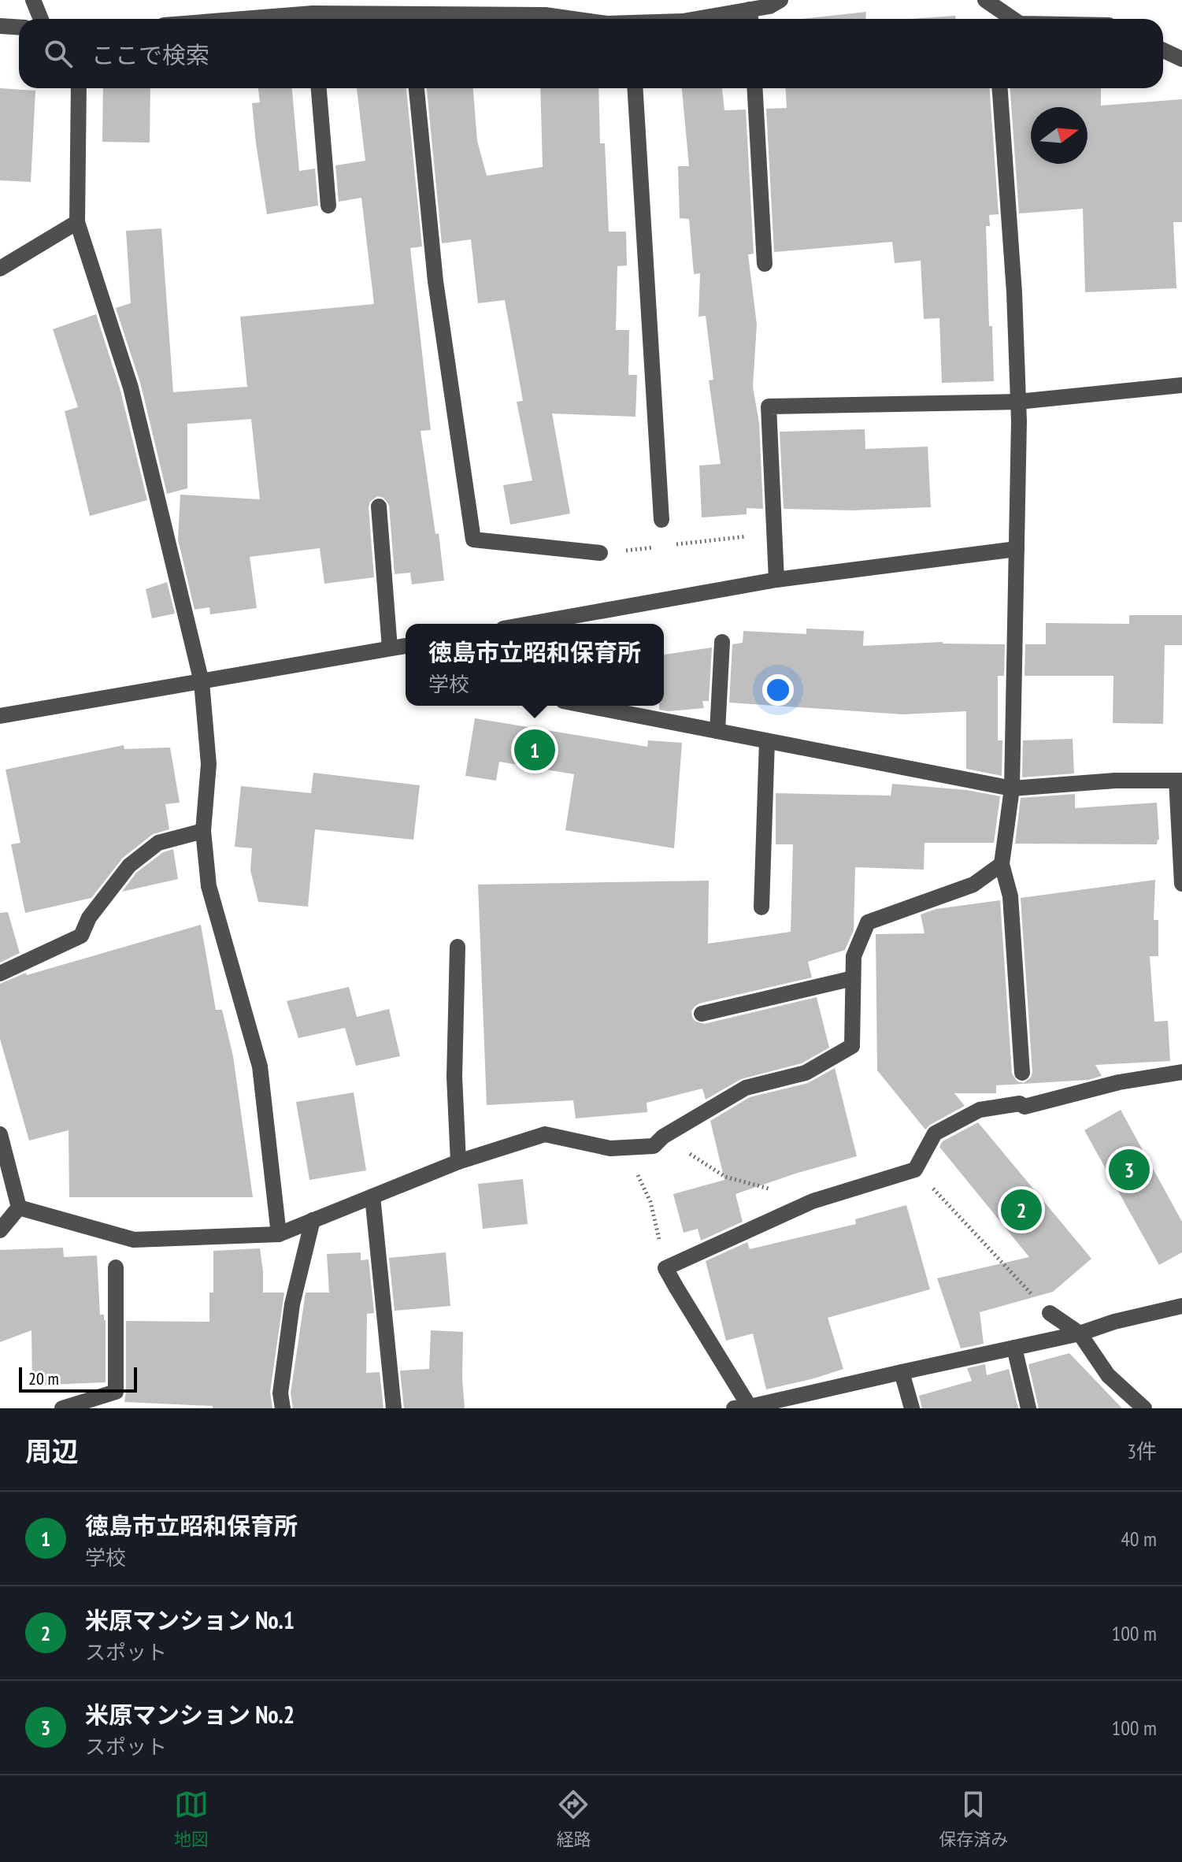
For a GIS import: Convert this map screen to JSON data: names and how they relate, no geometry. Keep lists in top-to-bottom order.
{
  "scale_bar": "20 m",
  "north": "right",
  "page": {
    "search": "ここで検索",
    "popup": ["徳島市立昭和保育所", "学校"],
    "pins": ["1", "3", "2"],
    "scale": "20 m",
    "heading": ["周辺", "3件"],
    "list": [
      {
        "mark": "1",
        "name": "徳島市立昭和保育所",
        "note": "学校",
        "value": "40 m"
      },
      {
        "mark": "2",
        "name": "米原マンション No.1",
        "note": "スポット",
        "value": "100 m"
      },
      {
        "mark": "3",
        "name": "米原マンション No.2",
        "note": "スポット",
        "value": "100 m"
      }
    ],
    "nav": ["地図", "経路", "保存済み"]
  }
}
